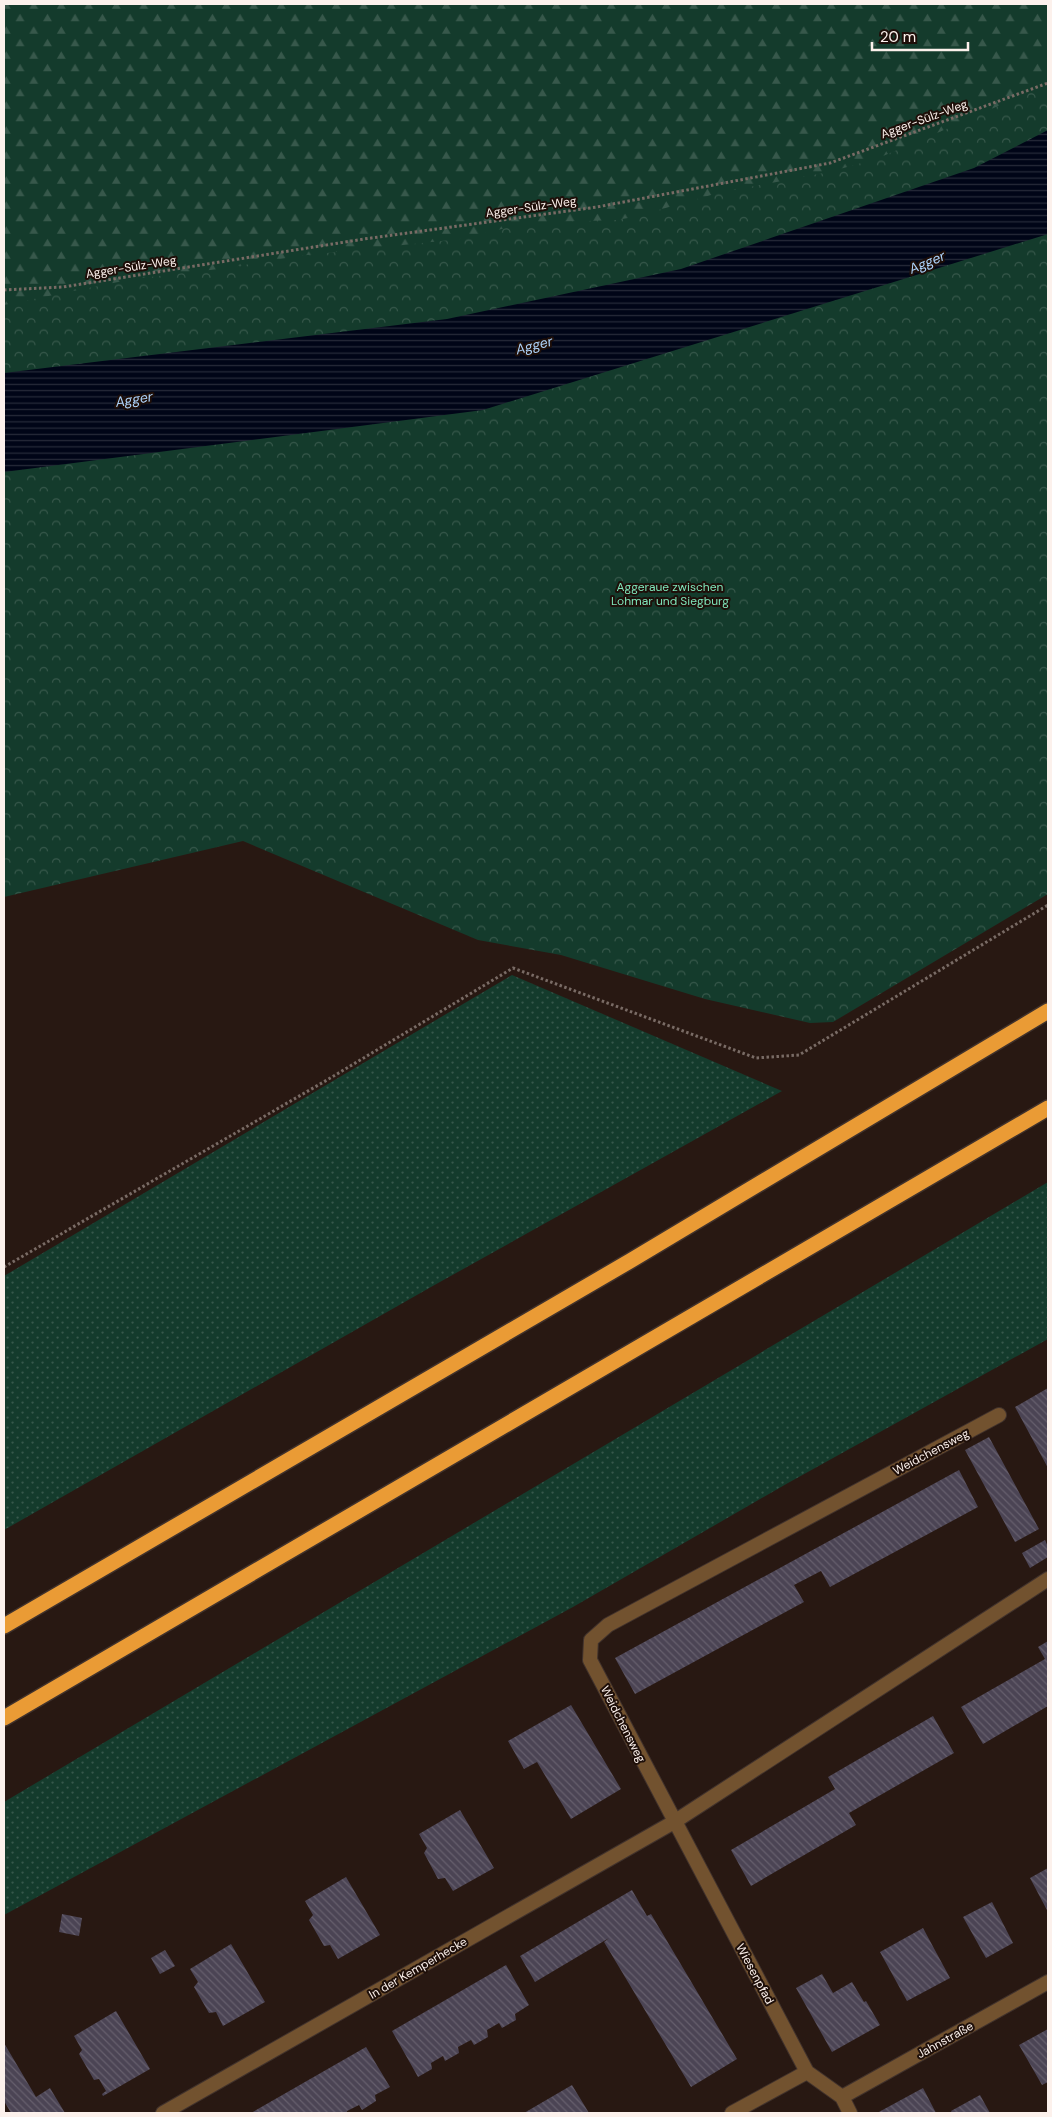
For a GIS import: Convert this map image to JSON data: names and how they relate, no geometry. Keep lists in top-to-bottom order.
{
  "streets": {
    "street": [
      "Weidchensweg",
      "In der Kemperhecke",
      "Wiesenpfad",
      "Jahnstraße"
    ],
    "path": ["Agger-Sülz-Weg"]
  },
  "crossings": [
    ["Weidchensweg", "In der Kemperhecke"],
    ["Weidchensweg", "Wiesenpfad"],
    ["In der Kemperhecke", "Wiesenpfad"],
    ["Wiesenpfad", "Jahnstraße"]
  ],
  "water": ["Agger"],
  "parks": ["Aggeraue zwischen Lohmar und Siegburg"],
  "scale_bar": "20 m"
}
